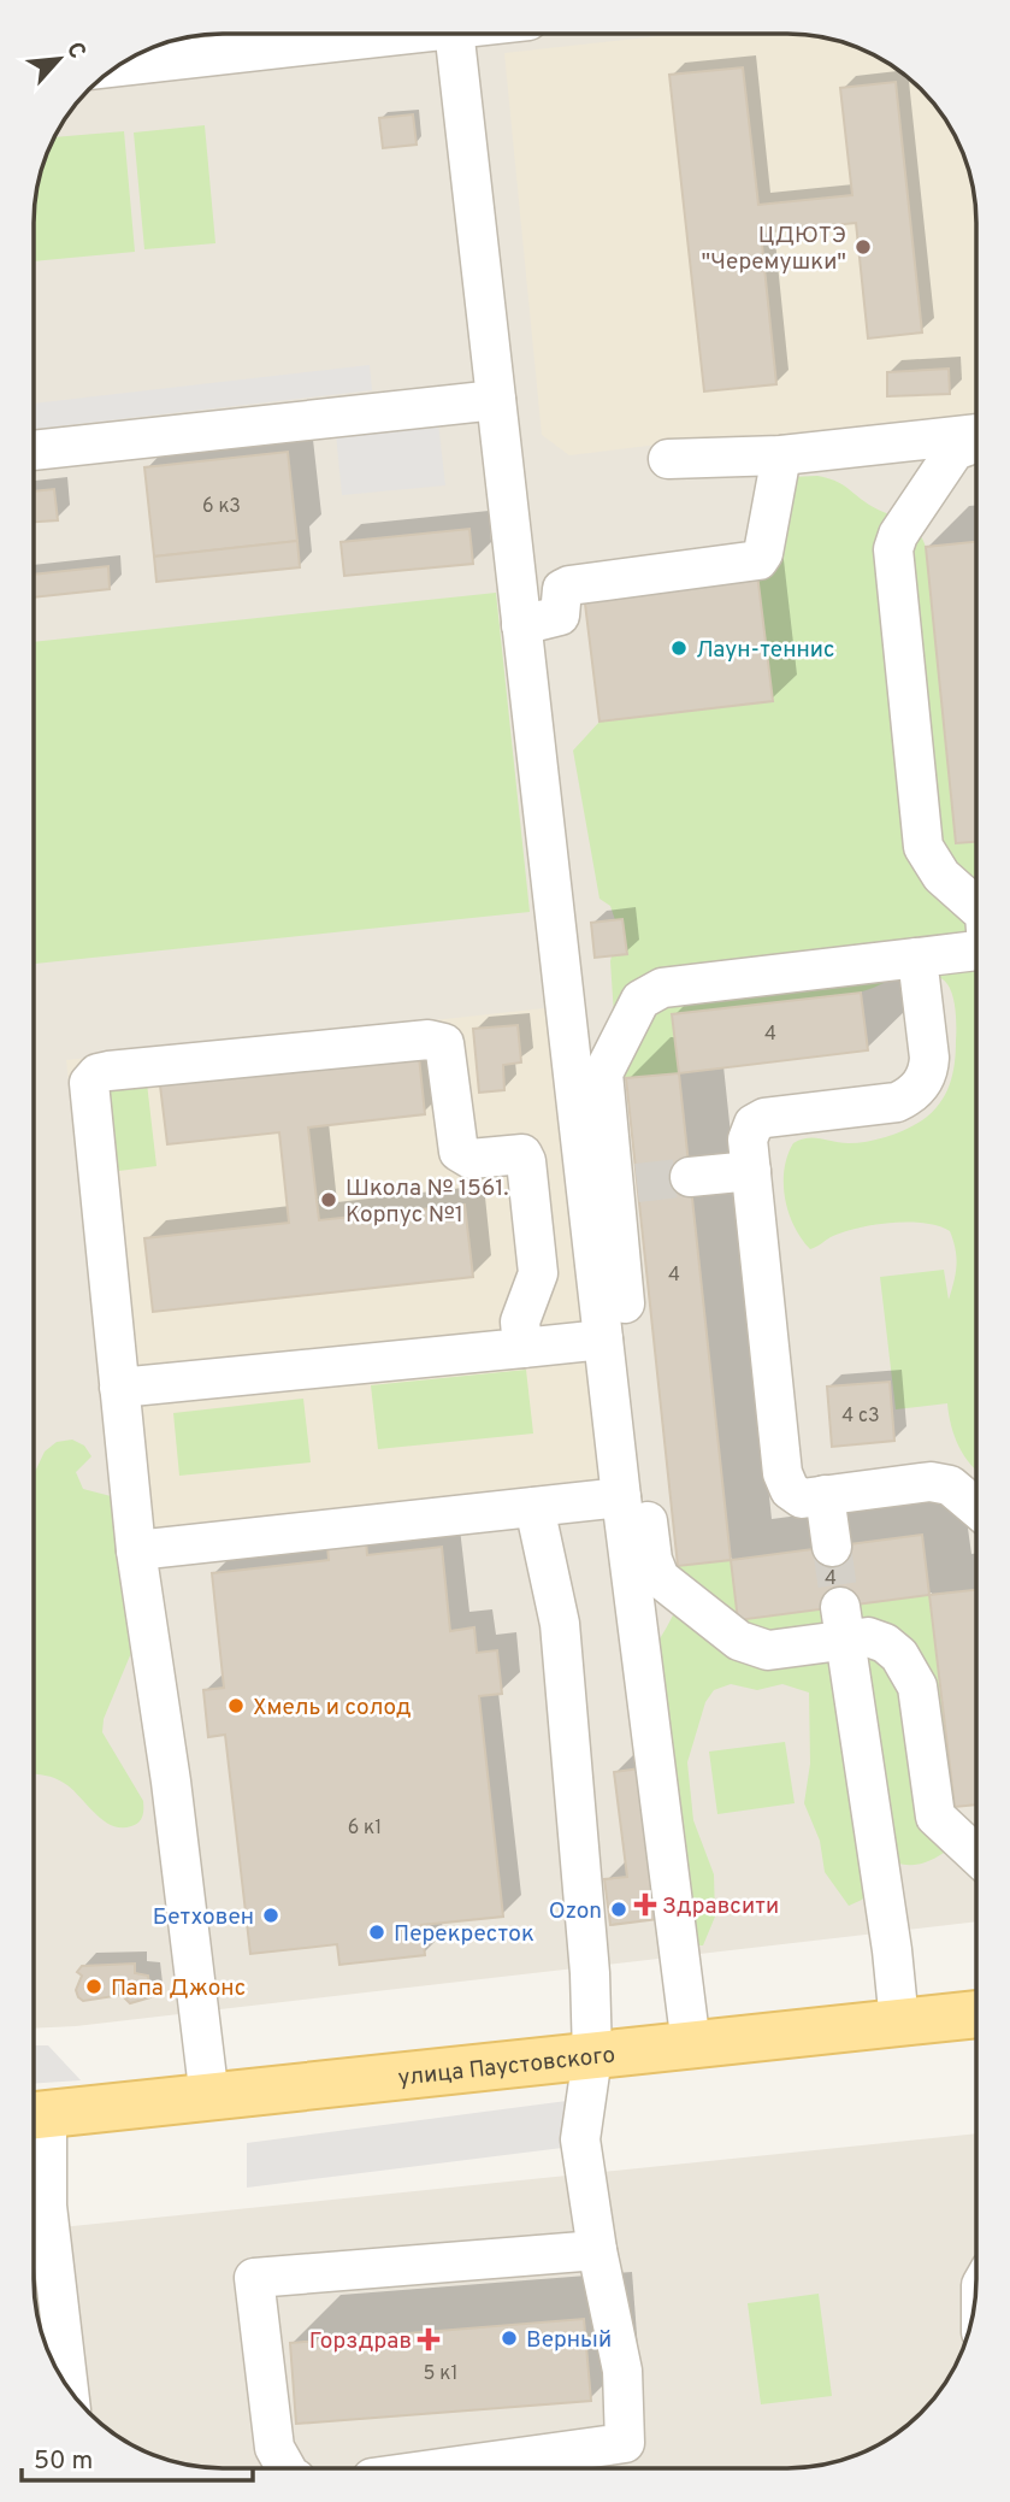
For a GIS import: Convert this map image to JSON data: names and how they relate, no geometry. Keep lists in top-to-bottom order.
{
  "streets": {
    "main road": ["улица Паустовского"]
  },
  "places": {
    "other": [
      "ЦДЮТЭ \"Черемушки\"",
      "Лаун-теннис",
      "Школа № 1561. Корпус №1",
      "Хмель и солод",
      "Ozon",
      "Бетховен",
      "Перекресток",
      "Папа Джонс",
      "Верный"
    ],
    "health": ["Здравсити", "Горздрав"]
  },
  "house_numbers": [
    "6 к3",
    "4",
    "4",
    "4 с3",
    "4",
    "6 к1",
    "5 к1"
  ],
  "scale_bar": "50 m",
  "north": "top right"
}
